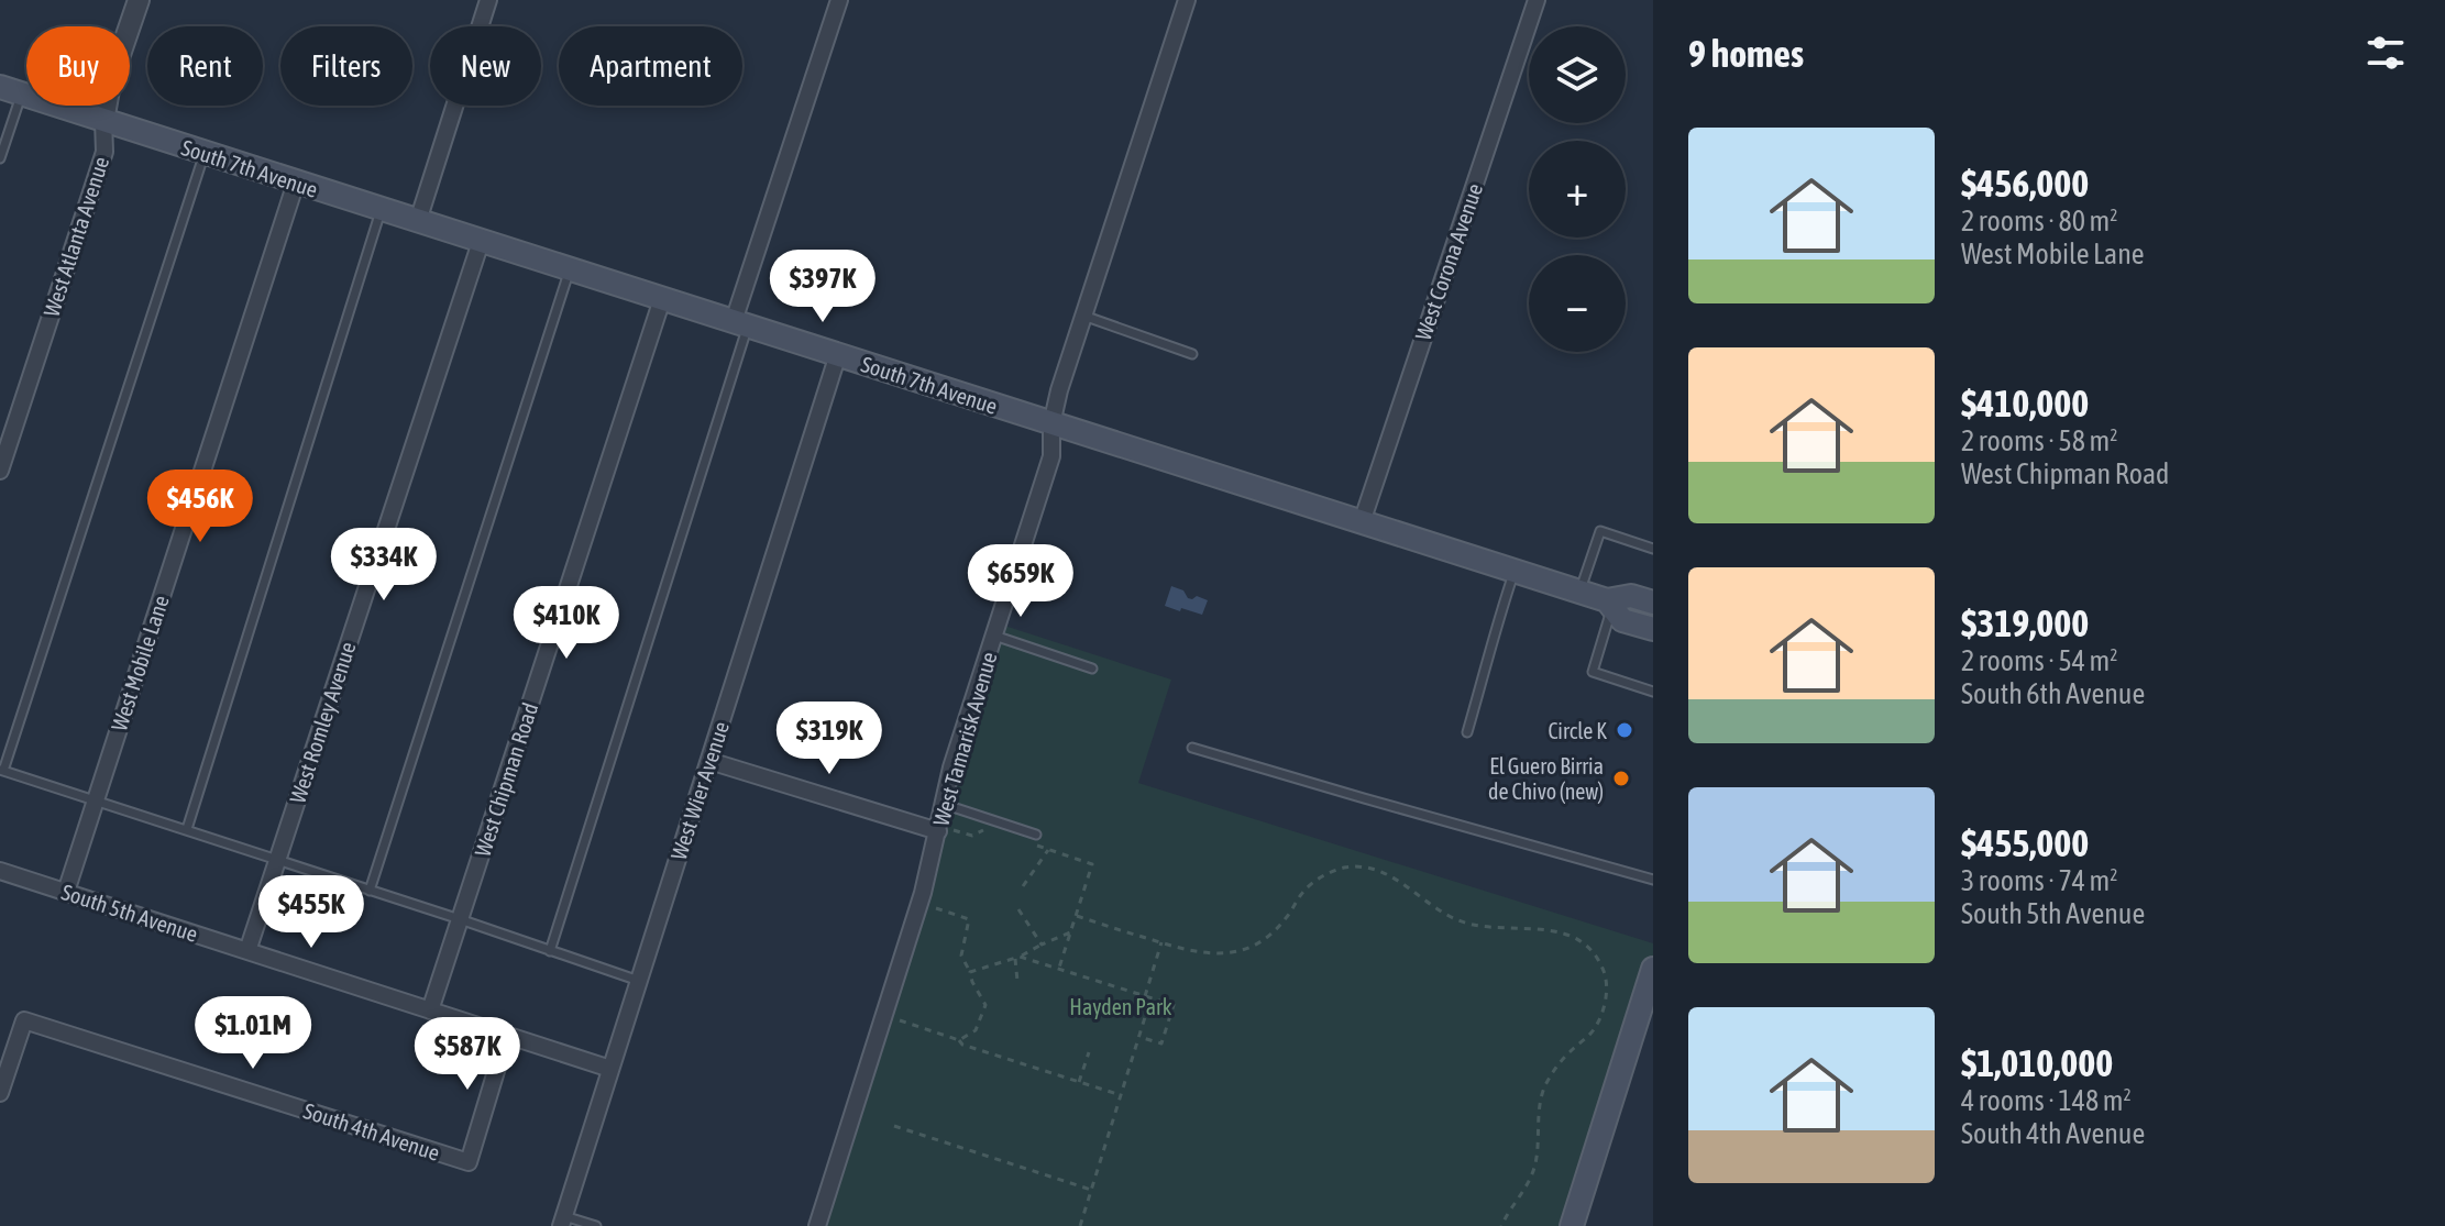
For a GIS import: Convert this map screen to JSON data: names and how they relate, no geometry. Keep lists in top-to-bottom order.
{
  "streets": {
    "main road": ["South 7th Avenue"],
    "street": [
      "West Atlanta Avenue",
      "West Corona Avenue",
      "West Mobile Lane",
      "West Romley Avenue",
      "West Tamarisk Avenue",
      "West Chipman Road",
      "West Wier Avenue",
      "South 5th Avenue",
      "South 4th Avenue"
    ]
  },
  "crossings": [
    ["South 7th Avenue", "West Atlanta Avenue"],
    ["South 7th Avenue", "West Corona Avenue"],
    ["South 7th Avenue", "West Mobile Lane"],
    ["South 7th Avenue", "West Romley Avenue"],
    ["South 7th Avenue", "West Tamarisk Avenue"],
    ["South 7th Avenue", "West Chipman Road"],
    ["South 7th Avenue", "West Wier Avenue"],
    ["West Mobile Lane", "South 5th Avenue"],
    ["West Romley Avenue", "South 5th Avenue"],
    ["West Chipman Road", "South 5th Avenue"],
    ["West Wier Avenue", "South 5th Avenue"],
    ["South 5th Avenue", "South 4th Avenue"]
  ],
  "parks": ["Hayden Park"],
  "places": ["Circle K", "El Guero Birria de Chivo (new)"],
  "page": {
    "heading": "9 homes",
    "map_buttons": ["+", "−"],
    "chip": [
      "Buy",
      "Rent",
      "Filters",
      "New",
      "Apartment"
    ],
    "list": [
      {
        "name": "$456,000",
        "note": "2 rooms · 80 m² · West Mobile Lane"
      },
      {
        "name": "$410,000",
        "note": "2 rooms · 58 m² · West Chipman Road"
      },
      {
        "name": "$319,000",
        "note": "2 rooms · 54 m² · South 6th Avenue"
      },
      {
        "name": "$455,000",
        "note": "3 rooms · 74 m² · South 5th Avenue"
      },
      {
        "name": "$1,010,000",
        "note": "4 rooms · 148 m² · South 4th Avenue"
      }
    ],
    "price": [
      "$397K",
      "$456K",
      "$334K",
      "$659K",
      "$410K",
      "$319K",
      "$455K",
      "$1.01M",
      "$587K"
    ]
  }
}
